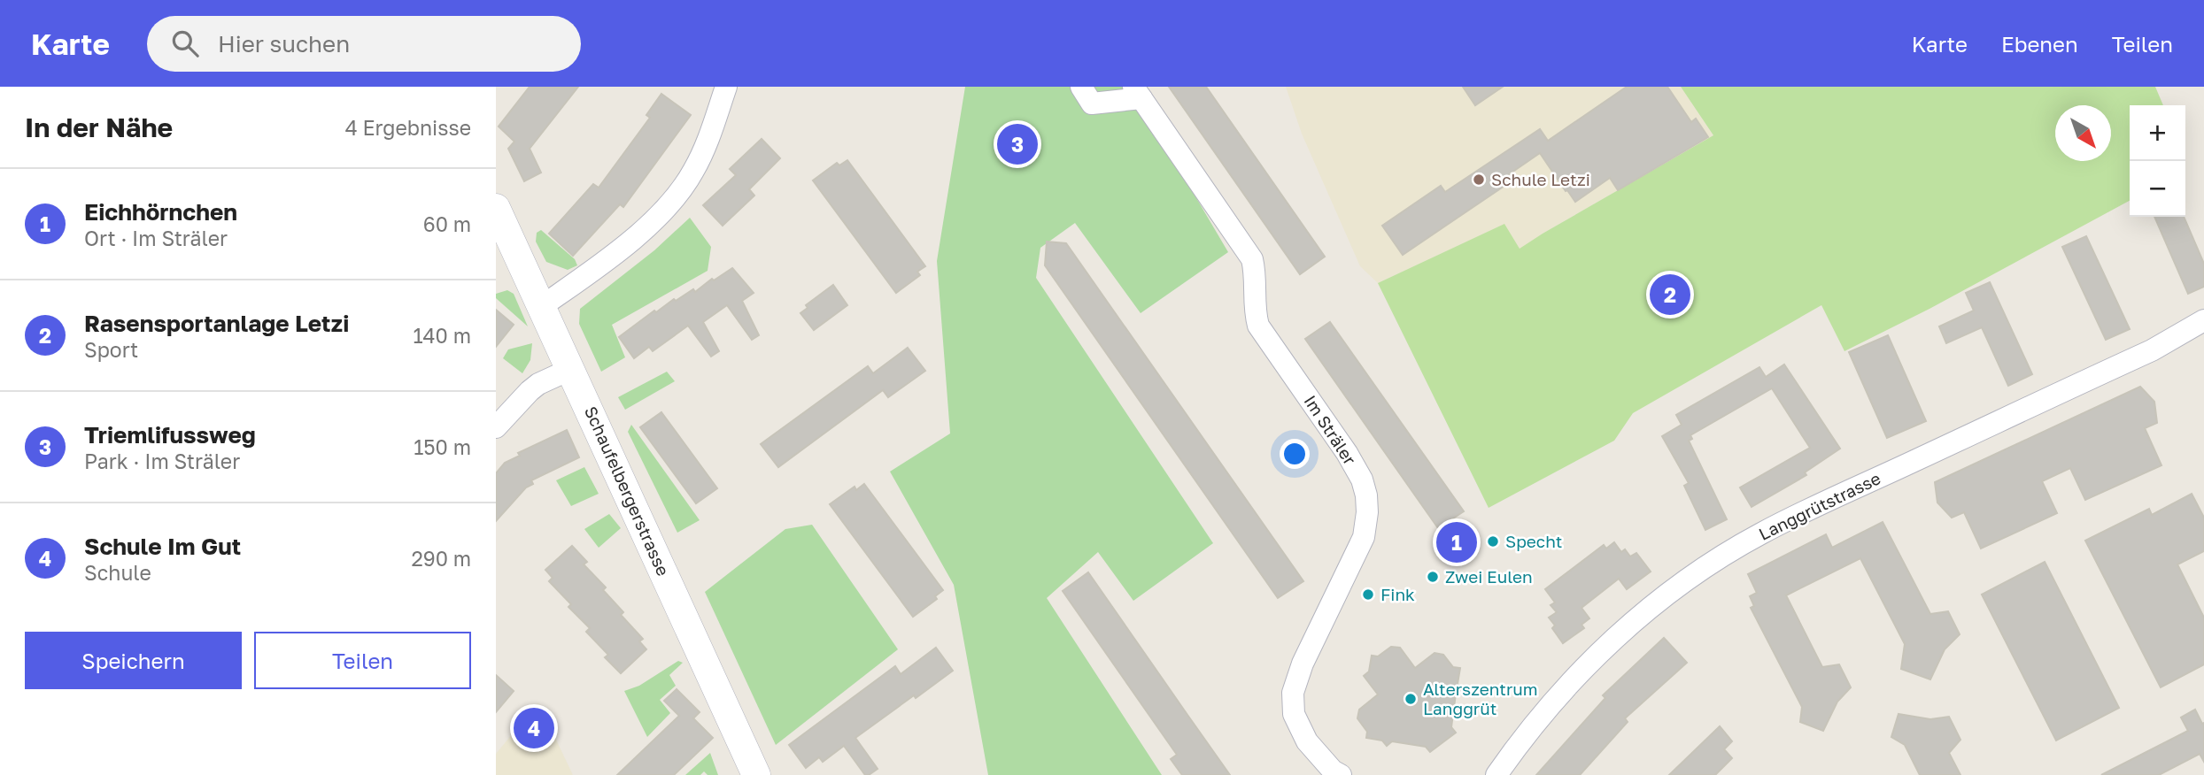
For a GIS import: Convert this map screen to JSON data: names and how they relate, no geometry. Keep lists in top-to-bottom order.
{
  "streets": {
    "street": ["Im Sträler", "Schaufelbergerstrasse", "Langgrütstrasse"]
  },
  "places": [
    "Schule Letzi",
    "Specht",
    "Zwei Eulen",
    "Fink",
    "Alterszentrum Langgrüt"
  ],
  "north": "bottom right",
  "page": {
    "header": "Karte",
    "search": "Hier suchen",
    "nav": ["Karte", "Ebenen", "Teilen"],
    "heading": ["In der Nähe", "4 Ergebnisse"],
    "map_buttons": ["+", "−"],
    "pins": [
      "3",
      "2",
      "1",
      "4"
    ],
    "list": [
      {
        "mark": "1",
        "name": "Eichhörnchen",
        "note": "Ort · Im Sträler",
        "value": "60 m"
      },
      {
        "mark": "2",
        "name": "Rasensportanlage Letzi",
        "note": "Sport",
        "value": "140 m"
      },
      {
        "mark": "3",
        "name": "Triemlifussweg",
        "note": "Park · Im Sträler",
        "value": "150 m"
      },
      {
        "mark": "4",
        "name": "Schule Im Gut",
        "note": "Schule",
        "value": "290 m"
      }
    ],
    "buttons": ["Speichern", "Teilen"]
  }
}
